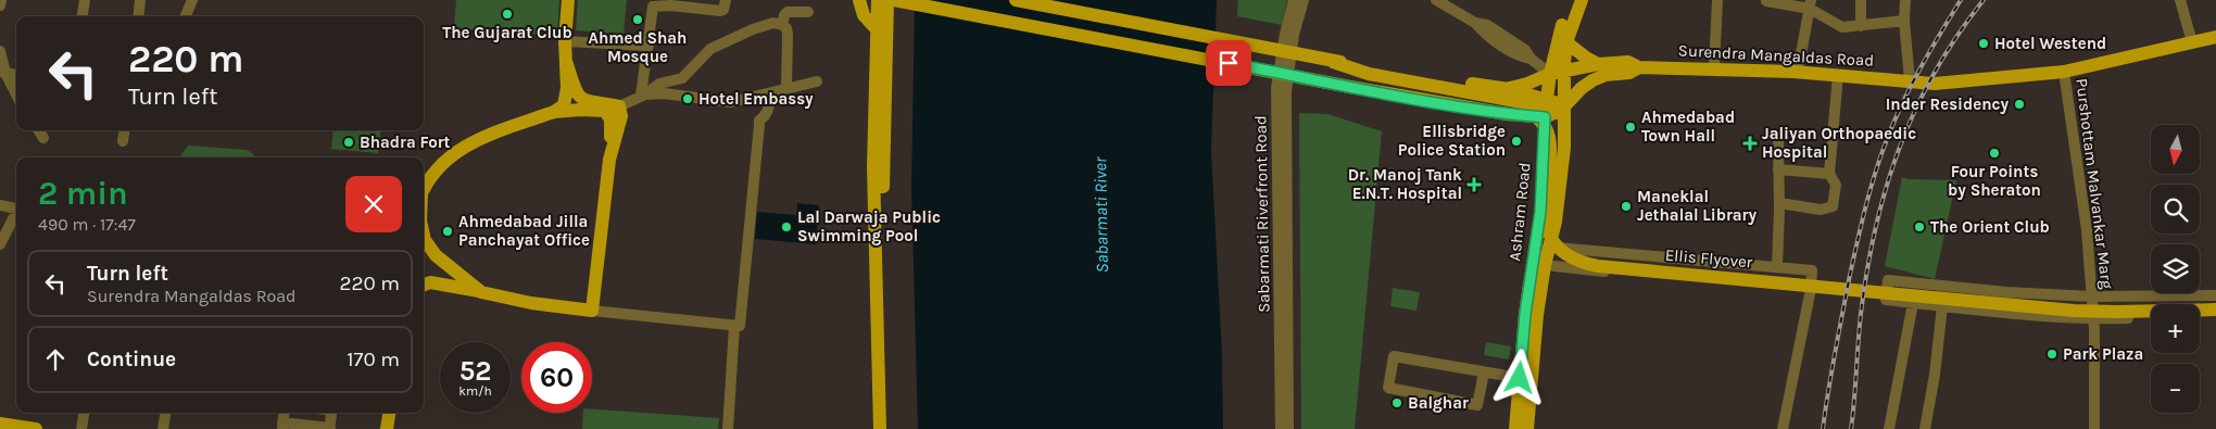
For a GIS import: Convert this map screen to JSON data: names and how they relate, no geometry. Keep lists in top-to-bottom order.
{
  "streets": {
    "main road": ["Surendra Mangaldas Road", "Ashram Road", "Ellis Flyover"],
    "street": ["Purshottam Malvankar Marg", "Sabarmati Riverfront Road"]
  },
  "crossings": [
    ["Surendra Mangaldas Road", "Purshottam Malvankar Marg"],
    ["Surendra Mangaldas Road", "Ashram Road"]
  ],
  "water": ["Sabarmati River"],
  "places": {
    "other": [
      "The Gujarat Club",
      "Ahmed Shah Mosque",
      "Hotel Westend",
      "Hotel Embassy",
      "Inder Residency",
      "Ahmedabad Town Hall",
      "Ellisbridge Police Station",
      "Bhadra Fort",
      "Four Points by Sheraton",
      "Maneklal Jethalal Library",
      "Lal Darwaja Public Swimming Pool",
      "The Orient Club",
      "Ahmedabad Jilla Panchayat Office",
      "Park Plaza",
      "Balghar"
    ],
    "health": ["Jaliyan Orthopaedic Hospital", "Dr. Manoj Tank E.N.T. Hospital"]
  },
  "north": "bottom",
  "page": {
    "turn": ["220 m", "Turn left"],
    "map_buttons": ["+", "−"],
    "heading": ["2 min", "490 m · 17:47"],
    "list": [
      {
        "name": "Turn left",
        "note": "Surendra Mangaldas Road",
        "value": "220 m"
      },
      {
        "name": "Continue",
        "value": "170 m"
      }
    ],
    "speed": "52 km/h",
    "limit": "60"
  }
}
